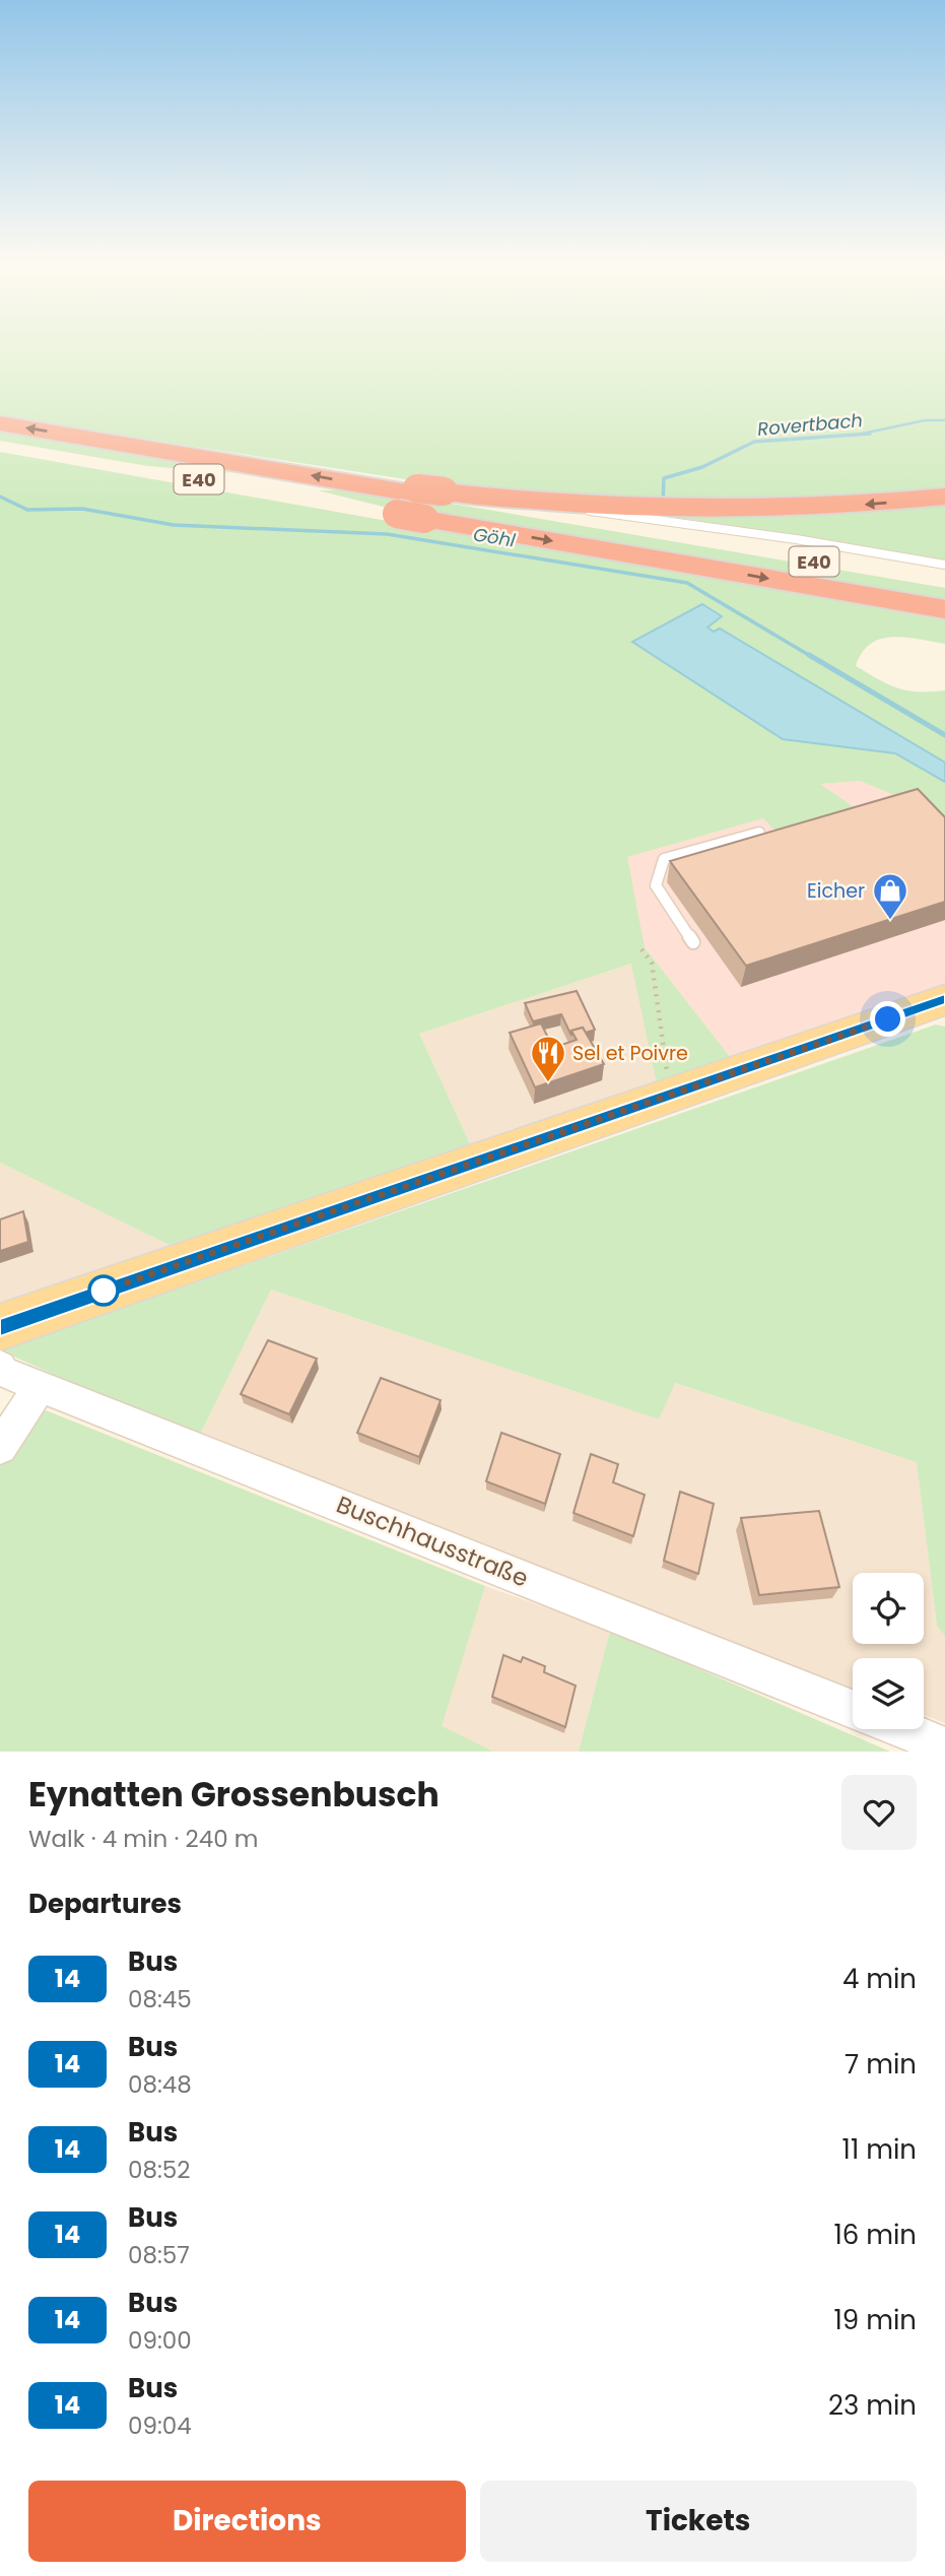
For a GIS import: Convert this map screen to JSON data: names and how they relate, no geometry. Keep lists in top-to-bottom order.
{
  "streets": {
    "highway": ["E40"],
    "street": ["Buschhausstraße"]
  },
  "water": ["Rovertbach", "Göhl"],
  "places": {
    "shop": ["Eicher"],
    "restaurant": ["Sel et Poivre"]
  },
  "lines": ["bus line 14"],
  "page": {
    "heading": [
      ["Eynatten Grossenbusch", "Walk · 4 min · 240 m"],
      "Departures"
    ],
    "list": [
      {
        "mark": "14",
        "name": "Bus",
        "note": "08:45",
        "value": "4 min"
      },
      {
        "mark": "14",
        "name": "Bus",
        "note": "08:48",
        "value": "7 min"
      },
      {
        "mark": "14",
        "name": "Bus",
        "note": "08:52",
        "value": "11 min"
      },
      {
        "mark": "14",
        "name": "Bus",
        "note": "08:57",
        "value": "16 min"
      },
      {
        "mark": "14",
        "name": "Bus",
        "note": "09:00",
        "value": "19 min"
      },
      {
        "mark": "14",
        "name": "Bus",
        "note": "09:04",
        "value": "23 min"
      }
    ],
    "buttons": ["Directions", "Tickets"]
  }
}
